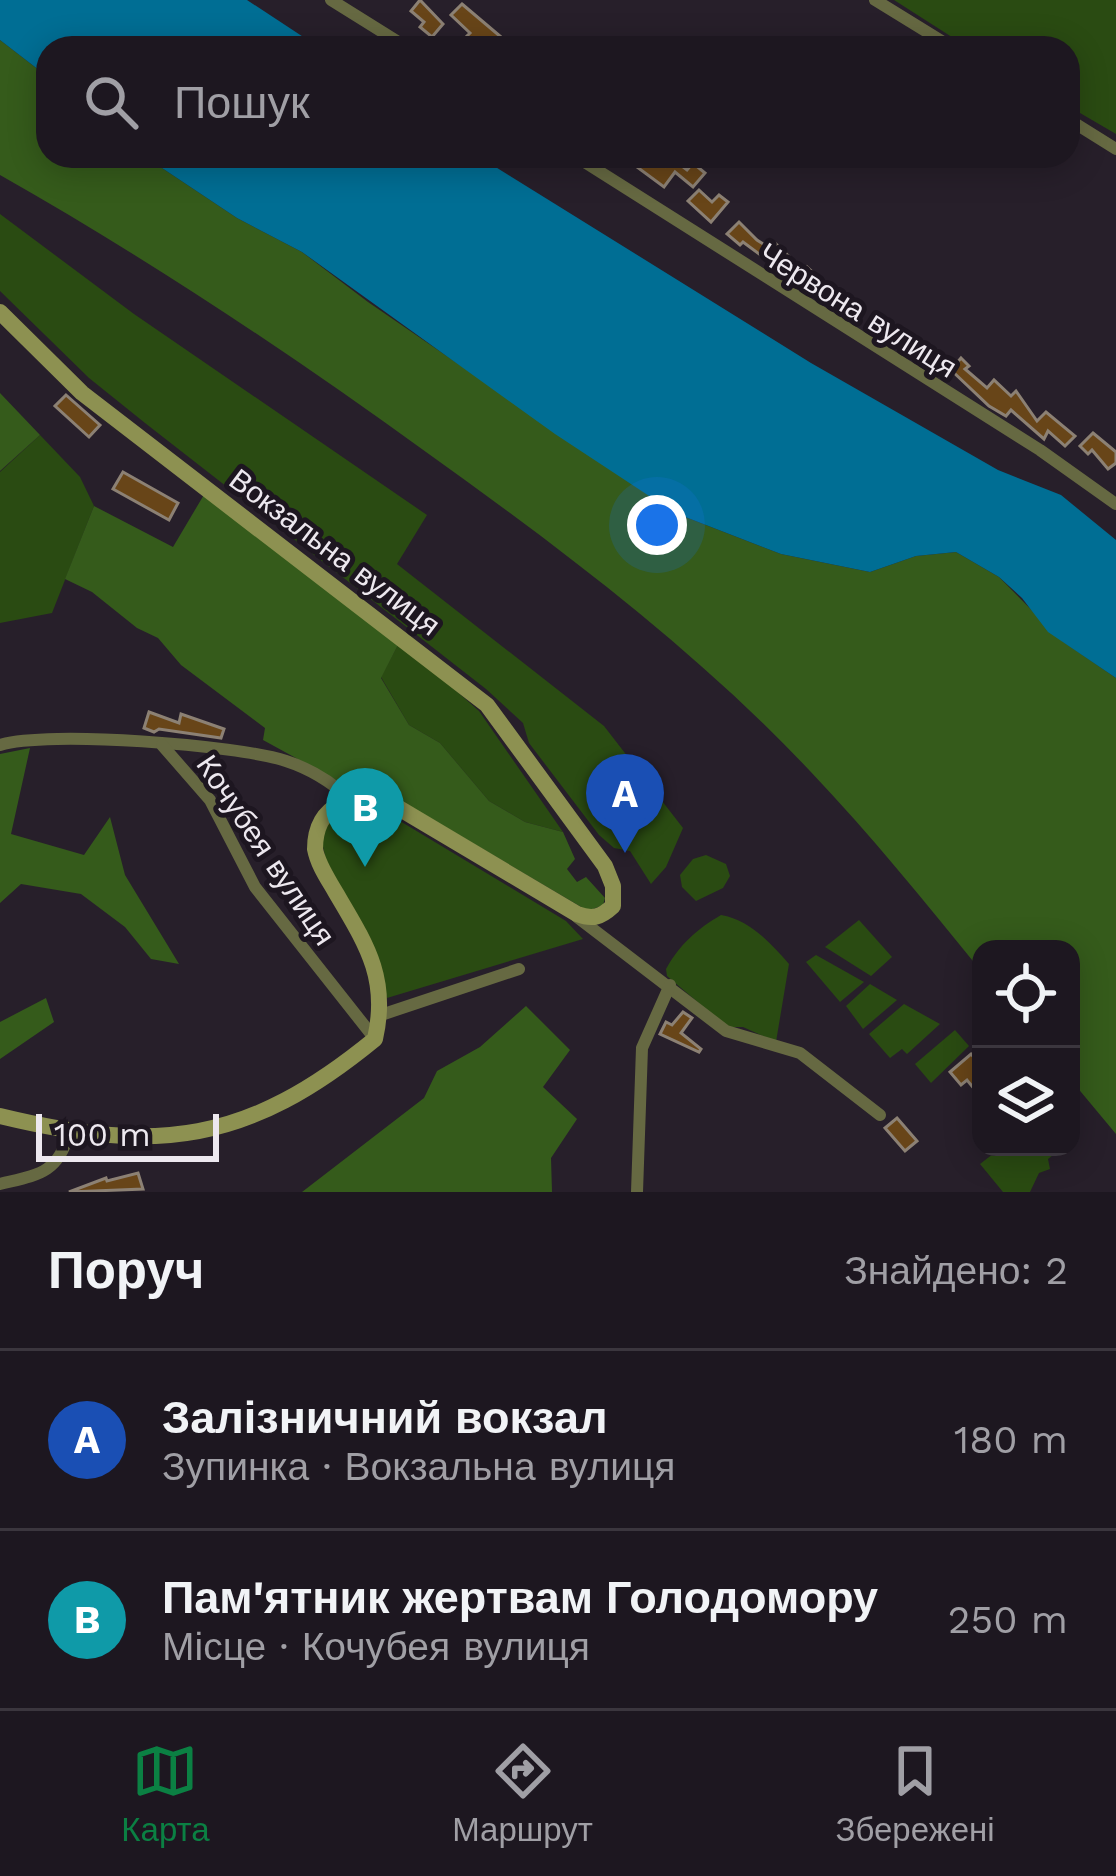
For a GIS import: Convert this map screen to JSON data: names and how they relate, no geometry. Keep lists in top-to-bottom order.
{
  "streets": {
    "main road": ["Вокзальна вулиця"],
    "street": ["Червона вулиця", "Кочубея вулиця"]
  },
  "scale_bar": "100 m",
  "page": {
    "search": "Пошук",
    "pins": ["A", "B"],
    "scale": "100 m",
    "heading": ["Поруч", "Знайдено: 2"],
    "list": [
      {
        "mark": "A",
        "name": "Залізничний вокзал",
        "note": "Зупинка · Вокзальна вулиця",
        "value": "180 m"
      },
      {
        "mark": "B",
        "name": "Пам'ятник жертвам Голодомору",
        "note": "Місце · Кочубея вулиця",
        "value": "250 m"
      }
    ],
    "nav": ["Карта", "Маршрут", "Збережені"]
  }
}
